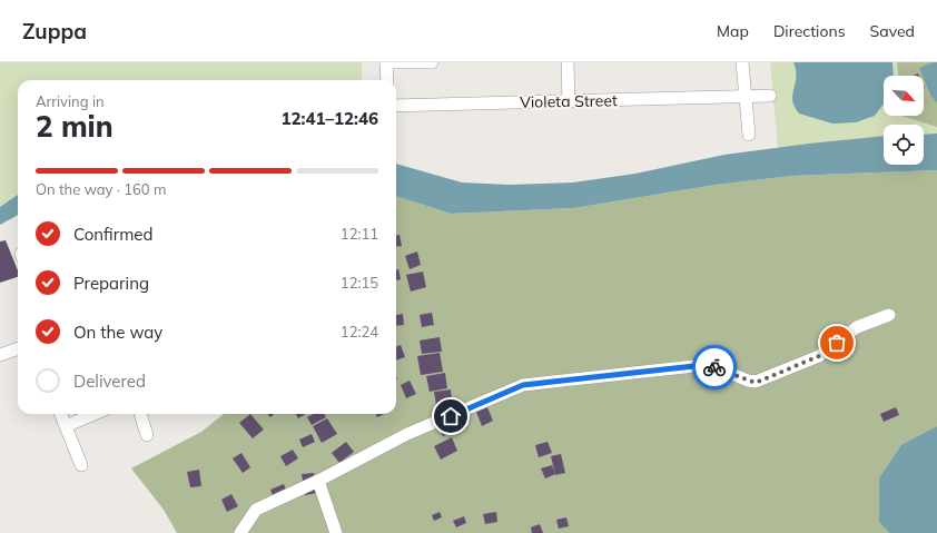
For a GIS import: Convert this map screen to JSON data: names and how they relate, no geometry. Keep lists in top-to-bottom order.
{
  "streets": {
    "street": ["Violeta Street"]
  },
  "north": "bottom right",
  "page": {
    "header": "Zuppa",
    "nav": ["Map", "Directions", "Saved"],
    "heading": ["2 min", "Arriving in", "12:41–12:46"],
    "bar": "On the way · 160 m",
    "list": [
      ["Confirmed", "12:11"],
      ["Preparing", "12:15"],
      ["On the way", "12:24"],
      "Delivered"
    ]
  }
}
